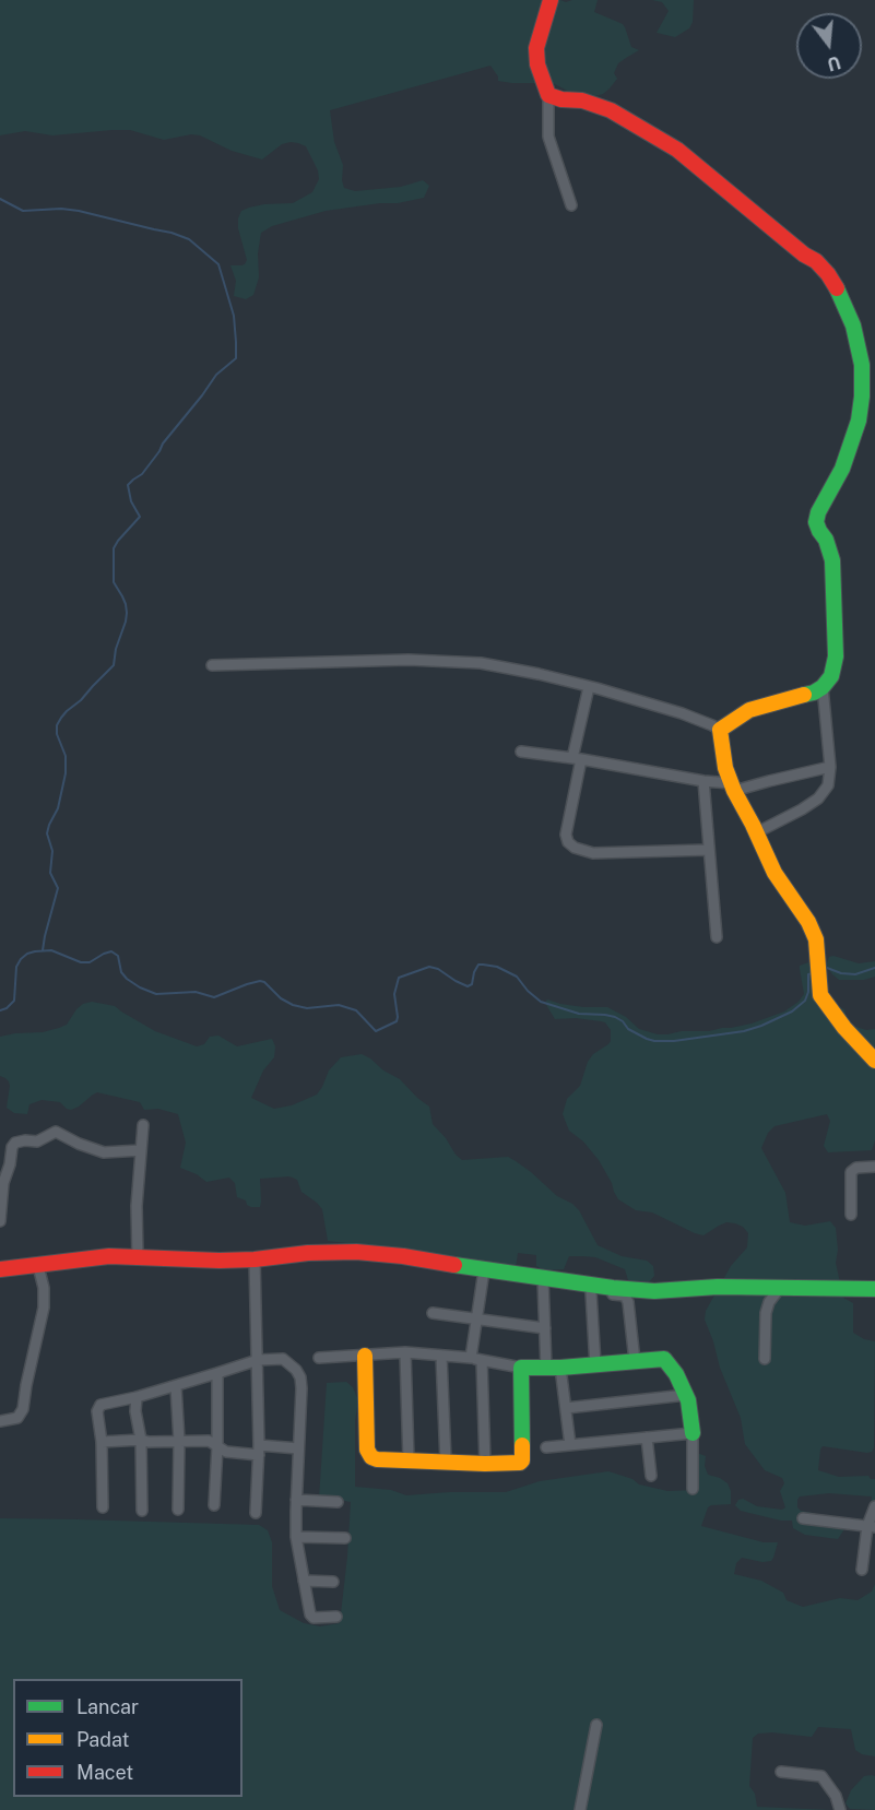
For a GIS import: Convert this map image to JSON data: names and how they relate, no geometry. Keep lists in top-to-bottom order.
{
  "legend": ["Lancar", "Padat", "Macet"],
  "north": "bottom"
}
